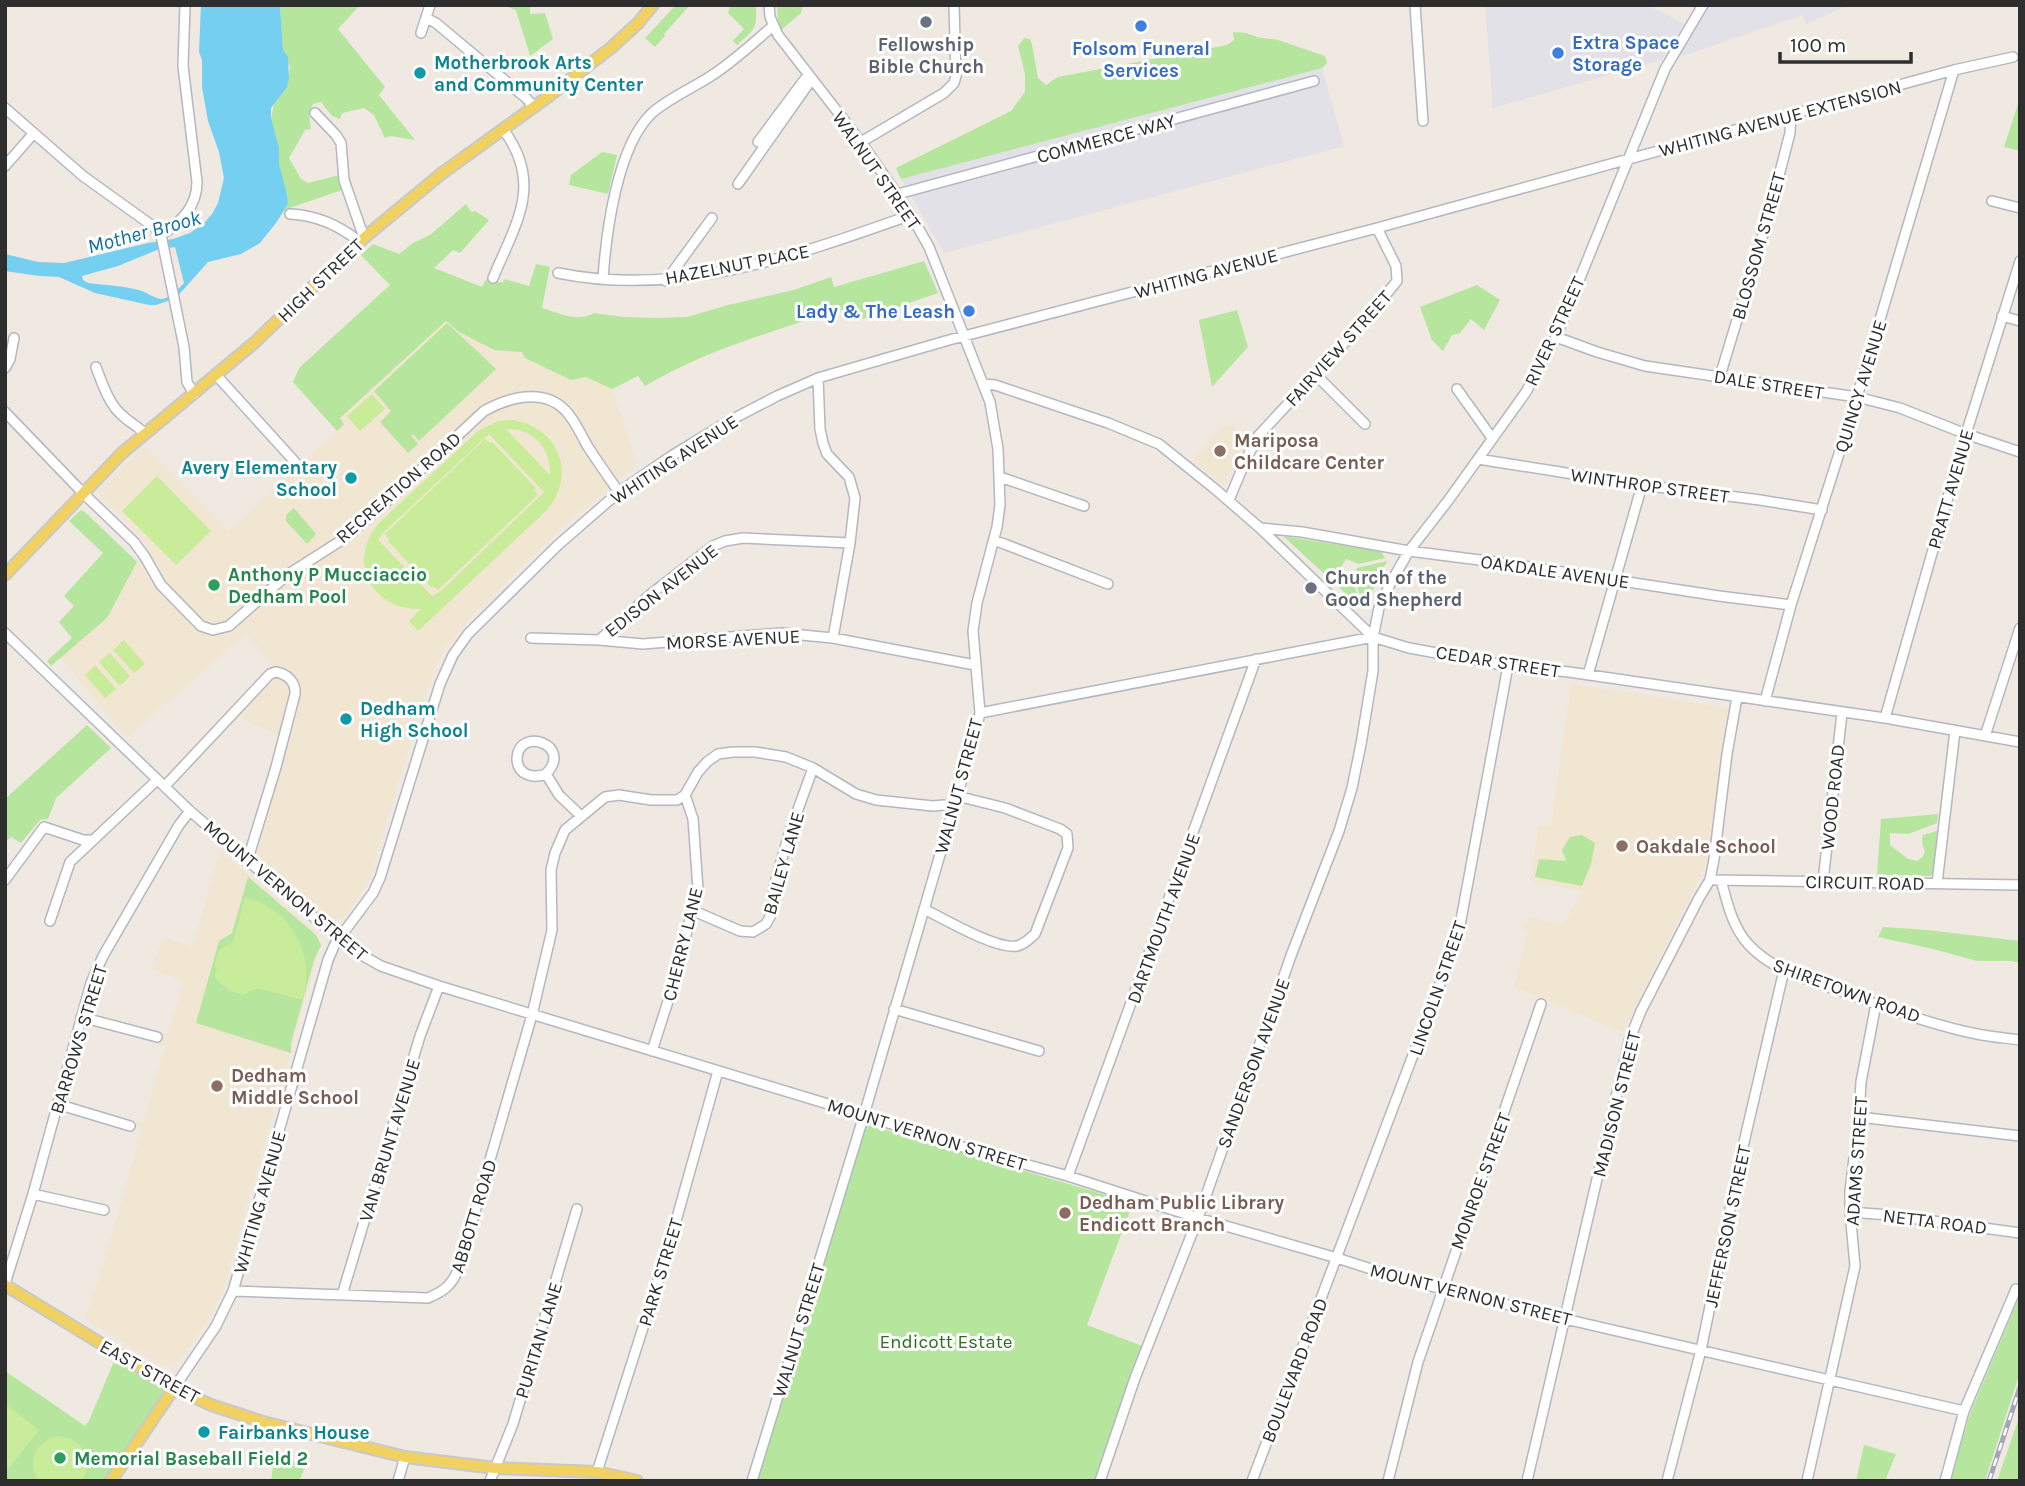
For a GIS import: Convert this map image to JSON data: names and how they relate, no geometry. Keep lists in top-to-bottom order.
{
  "streets": {
    "main road": ["HIGH STREET", "EAST STREET"],
    "street": [
      "WHITING AVENUE EXTENSION",
      "COMMERCE WAY",
      "WALNUT STREET",
      "BLOSSOM STREET",
      "HAZELNUT PLACE",
      "WHITING AVENUE",
      "RIVER STREET",
      "FAIRVIEW STREET",
      "DALE STREET",
      "QUINCY AVENUE",
      "WINTHROP STREET",
      "RECREATION ROAD",
      "PRATT AVENUE",
      "OAKDALE AVENUE",
      "EDISON AVENUE",
      "MORSE AVENUE",
      "CEDAR STREET",
      "WOOD ROAD",
      "BAILEY LANE",
      "CIRCUIT ROAD",
      "MOUNT VERNON STREET",
      "DARTMOUTH AVENUE",
      "CHERRY LANE",
      "LINCOLN STREET",
      "SHIRETOWN ROAD",
      "BARROWS STREET",
      "SANDERSON AVENUE",
      "MADISON STREET",
      "VAN BRUNT AVENUE",
      "ADAMS STREET",
      "MONROE STREET",
      "ABBOTT ROAD",
      "NETTA ROAD",
      "JEFFERSON STREET",
      "PARK STREET",
      "PURITAN LANE",
      "BOULEVARD ROAD"
    ]
  },
  "crossings": [
    ["WHITING AVENUE EXTENSION", "BLOSSOM STREET"],
    ["WHITING AVENUE EXTENSION", "WHITING AVENUE"],
    ["WHITING AVENUE EXTENSION", "RIVER STREET"],
    ["WHITING AVENUE EXTENSION", "QUINCY AVENUE"],
    ["COMMERCE WAY", "WALNUT STREET"],
    ["WALNUT STREET", "HAZELNUT PLACE"],
    ["WALNUT STREET", "WHITING AVENUE"],
    ["WALNUT STREET", "MORSE AVENUE"],
    ["WALNUT STREET", "MOUNT VERNON STREET"],
    ["BLOSSOM STREET", "DALE STREET"],
    ["WHITING AVENUE", "RIVER STREET"],
    ["WHITING AVENUE", "FAIRVIEW STREET"],
    ["WHITING AVENUE", "RECREATION ROAD"],
    ["WHITING AVENUE", "MOUNT VERNON STREET"],
    ["WHITING AVENUE", "ABBOTT ROAD"],
    ["WHITING AVENUE", "EAST STREET"],
    ["HIGH STREET", "RECREATION ROAD"],
    ["RIVER STREET", "DALE STREET"],
    ["RIVER STREET", "WINTHROP STREET"],
    ["RIVER STREET", "OAKDALE AVENUE"],
    ["RIVER STREET", "CEDAR STREET"],
    ["RIVER STREET", "SANDERSON AVENUE"],
    ["DALE STREET", "QUINCY AVENUE"],
    ["DALE STREET", "PRATT AVENUE"],
    ["QUINCY AVENUE", "WINTHROP STREET"],
    ["QUINCY AVENUE", "OAKDALE AVENUE"],
    ["QUINCY AVENUE", "CEDAR STREET"],
    ["PRATT AVENUE", "CEDAR STREET"],
    ["EDISON AVENUE", "MORSE AVENUE"],
    ["CEDAR STREET", "WOOD ROAD"],
    ["CEDAR STREET", "LINCOLN STREET"],
    ["CEDAR STREET", "SANDERSON AVENUE"],
    ["CEDAR STREET", "MADISON STREET"],
    ["WOOD ROAD", "CIRCUIT ROAD"],
    ["BAILEY LANE", "CHERRY LANE"],
    ["CIRCUIT ROAD", "SHIRETOWN ROAD"],
    ["CIRCUIT ROAD", "MADISON STREET"],
    ["MOUNT VERNON STREET", "DARTMOUTH AVENUE"],
    ["MOUNT VERNON STREET", "CHERRY LANE"],
    ["MOUNT VERNON STREET", "LINCOLN STREET"],
    ["MOUNT VERNON STREET", "BARROWS STREET"],
    ["MOUNT VERNON STREET", "SANDERSON AVENUE"],
    ["MOUNT VERNON STREET", "MADISON STREET"],
    ["MOUNT VERNON STREET", "VAN BRUNT AVENUE"],
    ["MOUNT VERNON STREET", "ADAMS STREET"],
    ["MOUNT VERNON STREET", "MONROE STREET"],
    ["MOUNT VERNON STREET", "ABBOTT ROAD"],
    ["MOUNT VERNON STREET", "JEFFERSON STREET"],
    ["MOUNT VERNON STREET", "PARK STREET"],
    ["MOUNT VERNON STREET", "BOULEVARD ROAD"],
    ["CHERRY LANE", "ABBOTT ROAD"],
    ["LINCOLN STREET", "BOULEVARD ROAD"],
    ["SHIRETOWN ROAD", "ADAMS STREET"],
    ["SHIRETOWN ROAD", "JEFFERSON STREET"],
    ["BARROWS STREET", "EAST STREET"],
    ["VAN BRUNT AVENUE", "ABBOTT ROAD"],
    ["ADAMS STREET", "NETTA ROAD"],
    ["PARK STREET", "EAST STREET"],
    ["PURITAN LANE", "EAST STREET"]
  ],
  "water": ["Mother Brook"],
  "parks": ["Endicott Estate"],
  "places": [
    "Fellowship Bible Church",
    "Folsom Funeral Services",
    "Extra Space Storage",
    "Motherbrook Arts and Community Center",
    "Lady & The Leash",
    "Mariposa Childcare Center",
    "Avery Elementary School",
    "Anthony P Mucciaccio Dedham Pool",
    "Church of the Good Shepherd",
    "Dedham High School",
    "Oakdale School",
    "Dedham Middle School",
    "Dedham Public Library Endicott Branch",
    "Fairbanks House",
    "Memorial Baseball Field 2"
  ],
  "scale_bar": "100 m"
}
